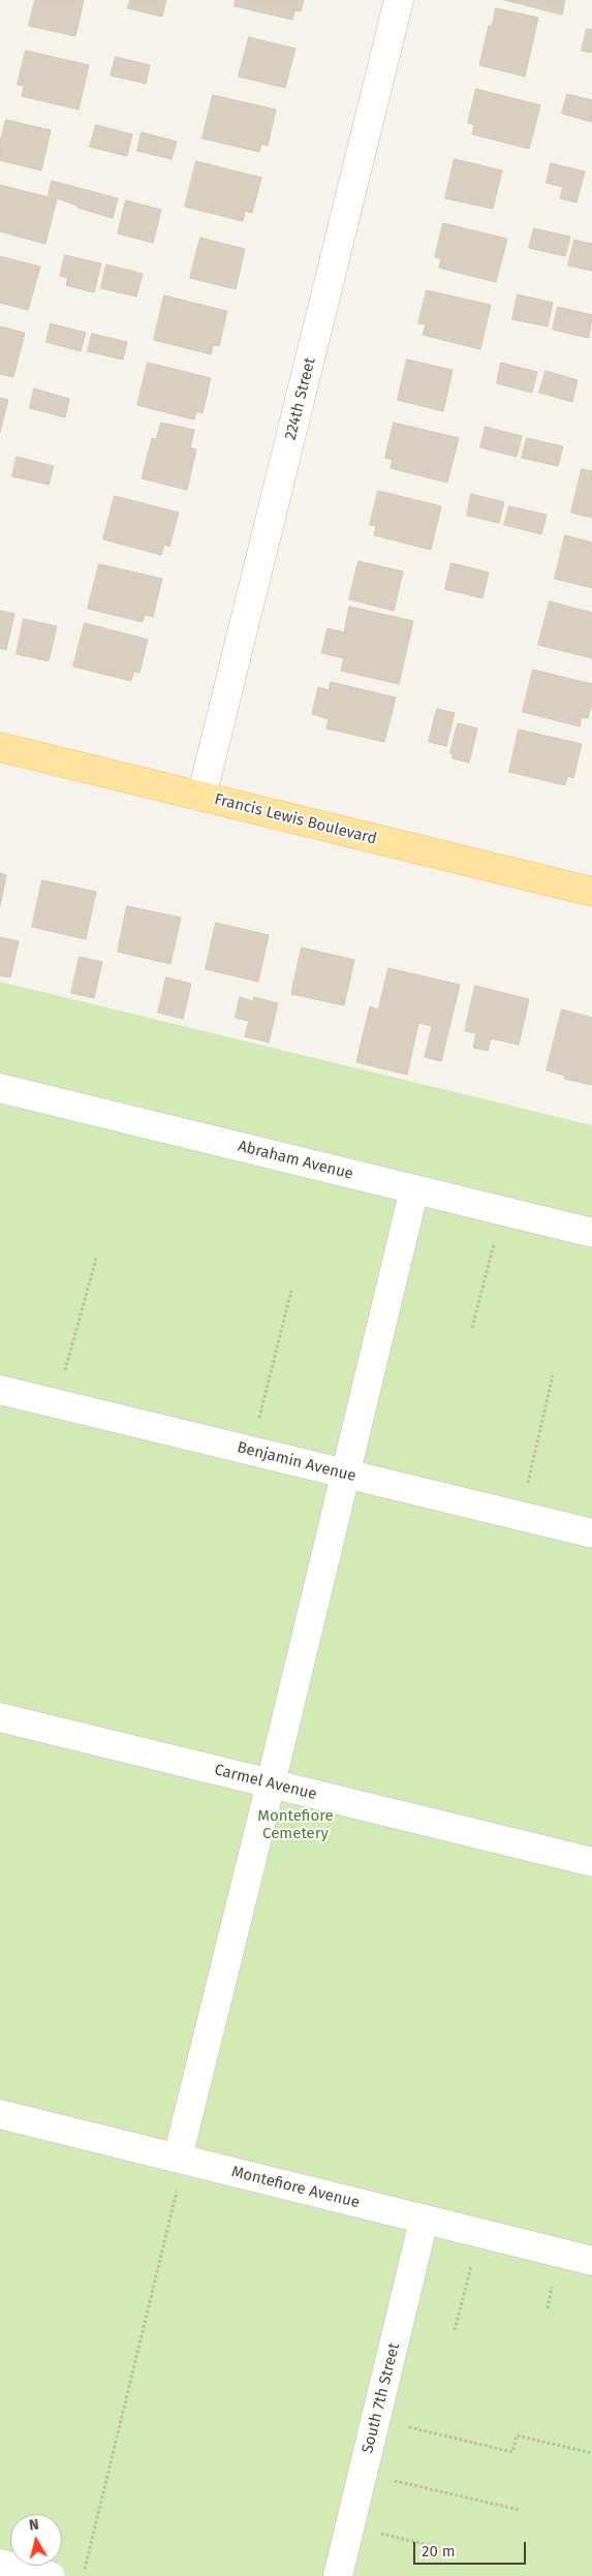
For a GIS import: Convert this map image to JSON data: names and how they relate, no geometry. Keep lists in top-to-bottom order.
{
  "streets": {
    "main road": ["Francis Lewis Boulevard"],
    "street": [
      "224th Street",
      "Abraham Avenue",
      "Benjamin Avenue",
      "Carmel Avenue",
      "Montefiore Avenue",
      "South 7th Street"
    ]
  },
  "crossings": [
    ["224th Street", "Francis Lewis Boulevard"],
    ["Montefiore Avenue", "South 7th Street"]
  ],
  "parks": ["Montefiore Cemetery"],
  "scale_bar": "20 m",
  "north": "top"
}
